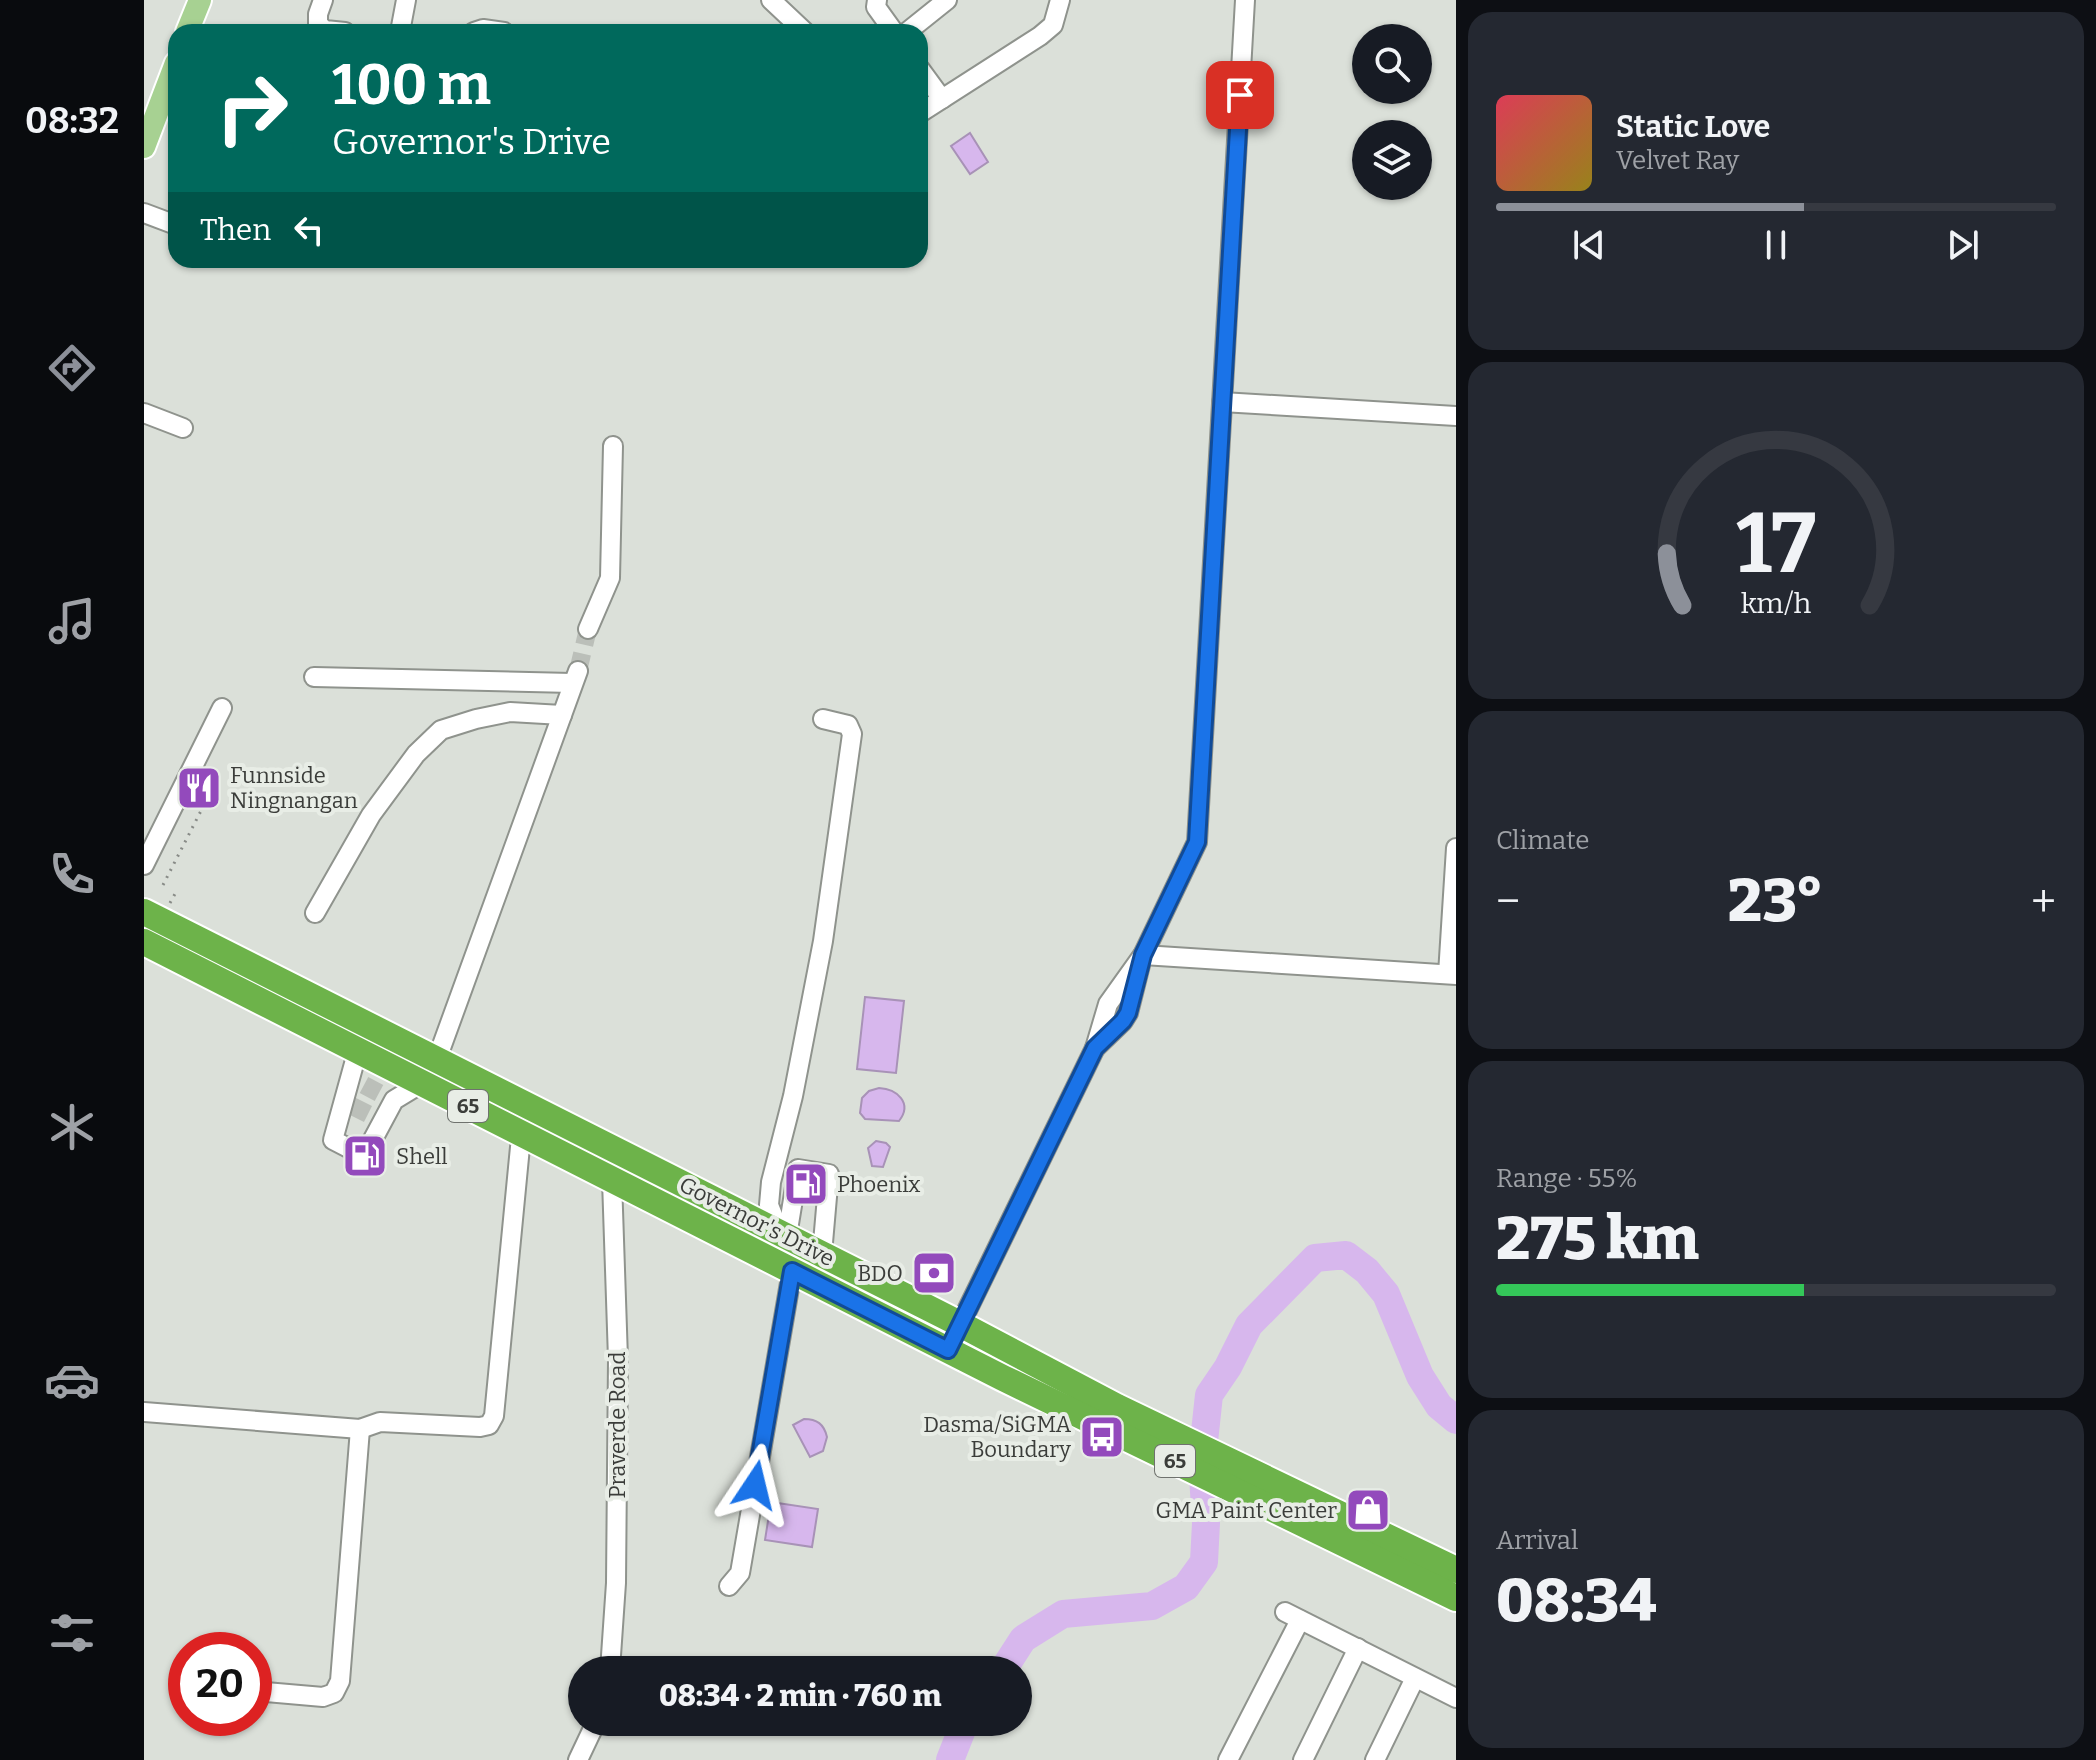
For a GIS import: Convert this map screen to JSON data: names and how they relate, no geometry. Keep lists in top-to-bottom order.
{
  "streets": {
    "highway": ["65", "Governor's Drive"],
    "street": ["Praverde Road"]
  },
  "crossings": [
    ["Governor's Drive", "Praverde Road"]
  ],
  "places": {
    "restaurant": ["Funnside Ningnangan"],
    "fuel station": ["Shell", "Phoenix"],
    "bank": ["BDO"],
    "bus stop": ["Dasma/SiGMA Boundary"],
    "shop": ["GMA Paint Center"]
  },
  "page": {
    "tabs": "08:32",
    "turn": ["100 m", "Governor's Drive"],
    "song": ["Static Love", "Velvet Ray"],
    "then": "Then",
    "tile": [
      "Climate",
      ["Range · 55%", "275 km"],
      ["Arrival", "08:34"]
    ],
    "heat": ["−", "23°", "+"],
    "limit": "20",
    "trip": "08:34 · 2 min · 760 m",
    "gauge": ["17", "km/h"]
  }
}
